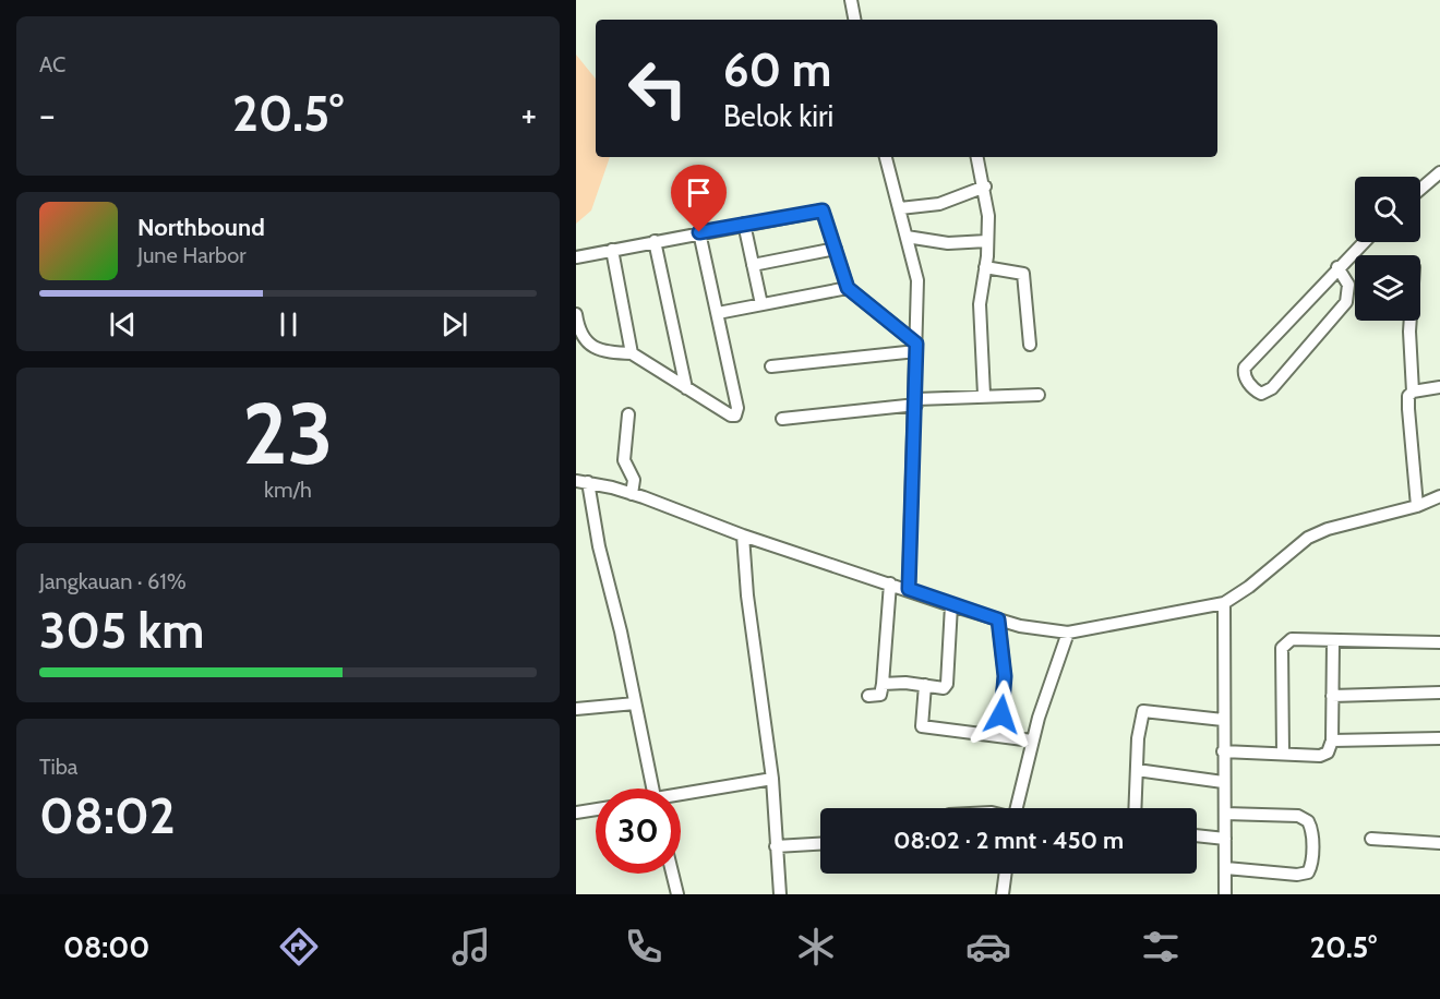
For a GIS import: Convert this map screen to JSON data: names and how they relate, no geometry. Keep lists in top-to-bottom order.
{
  "page": {
    "tile": [
      "AC",
      ["23", "km/h"],
      ["Jangkauan · 61%", "305 km"],
      ["Tiba", "08:02"]
    ],
    "turn": ["60 m", "Belok kiri"],
    "heat": ["−", "20.5°", "+"],
    "song": ["Northbound", "June Harbor"],
    "limit": "30",
    "trip": "08:02 · 2 mnt · 450 m",
    "tabs": ["08:00", "20.5°"]
  }
}
